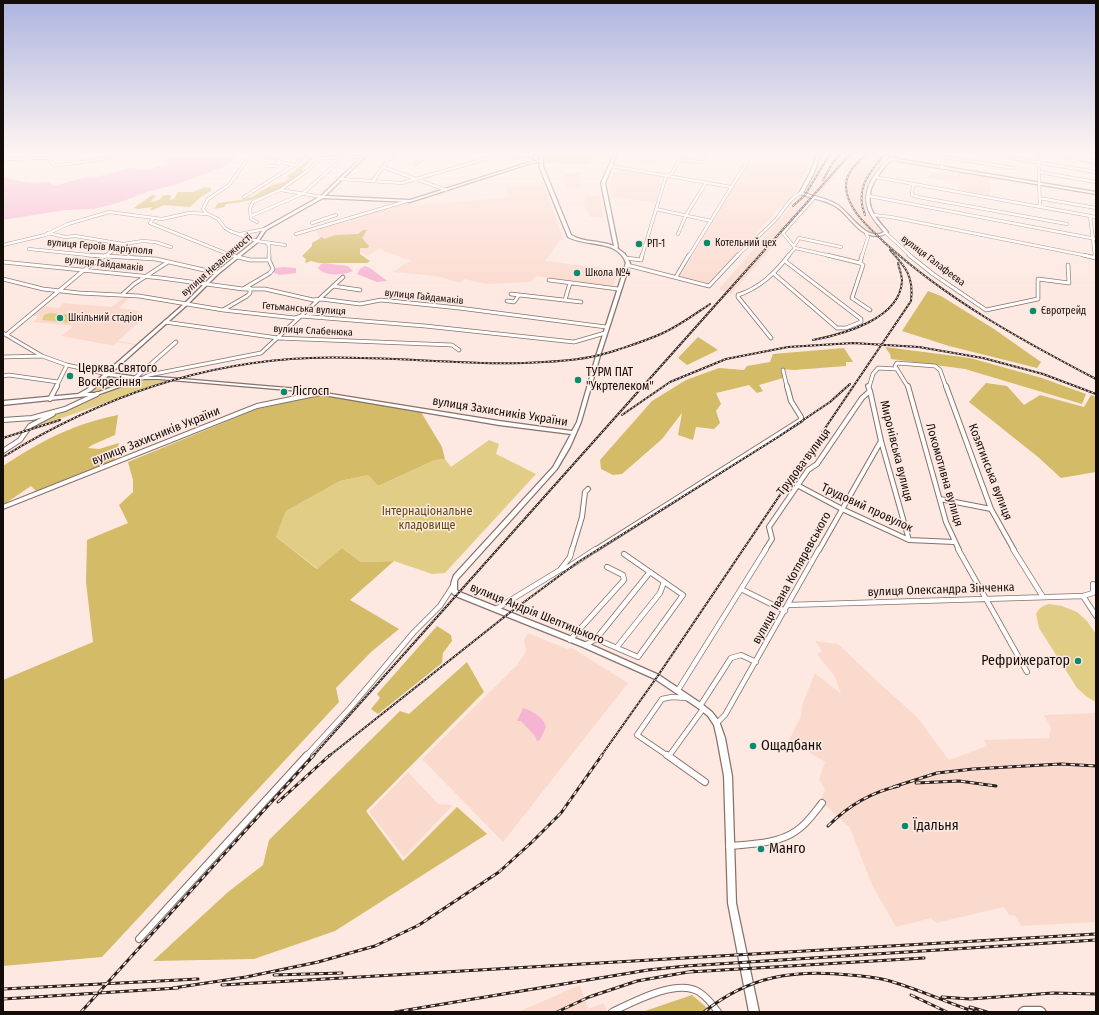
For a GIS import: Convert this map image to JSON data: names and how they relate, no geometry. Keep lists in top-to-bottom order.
{
  "streets": {
    "main road": [
      "вулиця Галафеєва",
      "вулиця Незалежності",
      "вулиця Захисників України",
      "вулиця Андрія Шептицького"
    ],
    "street": [
      "вулиця Героїв Маріуполя",
      "вулиця Гайдамаків",
      "Гетьманська вулиця",
      "вулиця Слабенюка",
      "Миронівська вулиця",
      "Трудова вулиця",
      "Козятинська вулиця",
      "Локомотивна вулиця",
      "Трудовий провулок",
      "вулиця Івана Котляревського",
      "вулиця Олександра Зінченка"
    ]
  },
  "crossings": [
    ["вулиця Героїв Маріуполя", "вулиця Незалежності"],
    ["вулиця Гайдамаків", "вулиця Незалежності"],
    ["вулиця Гайдамаків", "вулиця Захисників України"],
    ["вулиця Незалежності", "Гетьманська вулиця"],
    ["вулиця Незалежності", "вулиця Слабенюка"],
    ["вулиця Незалежності", "вулиця Захисників України"],
    ["Гетьманська вулиця", "вулиця Захисників України"],
    ["вулиця Захисників України", "вулиця Андрія Шептицького"],
    ["Миронівська вулиця", "Трудова вулиця"],
    ["Миронівська вулиця", "Трудовий провулок"],
    ["Миронівська вулиця", "вулиця Івана Котляревського"],
    ["Трудова вулиця", "Трудовий провулок"],
    ["Трудова вулиця", "вулиця Андрія Шептицького"],
    ["Козятинська вулиця", "Локомотивна вулиця"],
    ["Козятинська вулиця", "вулиця Олександра Зінченка"],
    ["Локомотивна вулиця", "Трудовий провулок"],
    ["Локомотивна вулиця", "вулиця Олександра Зінченка"],
    ["Трудовий провулок", "вулиця Івана Котляревського"],
    ["вулиця Івана Котляревського", "вулиця Олександра Зінченка"],
    ["вулиця Івана Котляревського", "вулиця Андрія Шептицького"]
  ],
  "parks": ["Інтернаціональне кладовище"],
  "places": [
    "Котельний цех",
    "РП-1",
    "Школа №4",
    "Євротрейд",
    "Шкільний стадіон",
    "Церква Святого Воскресіння",
    "ТУРМ ПАТ \"Укртелеком\"",
    "Лісгосп",
    "Рефрижератор",
    "Ощадбанк",
    "Їдальня",
    "Манго"
  ]
}
